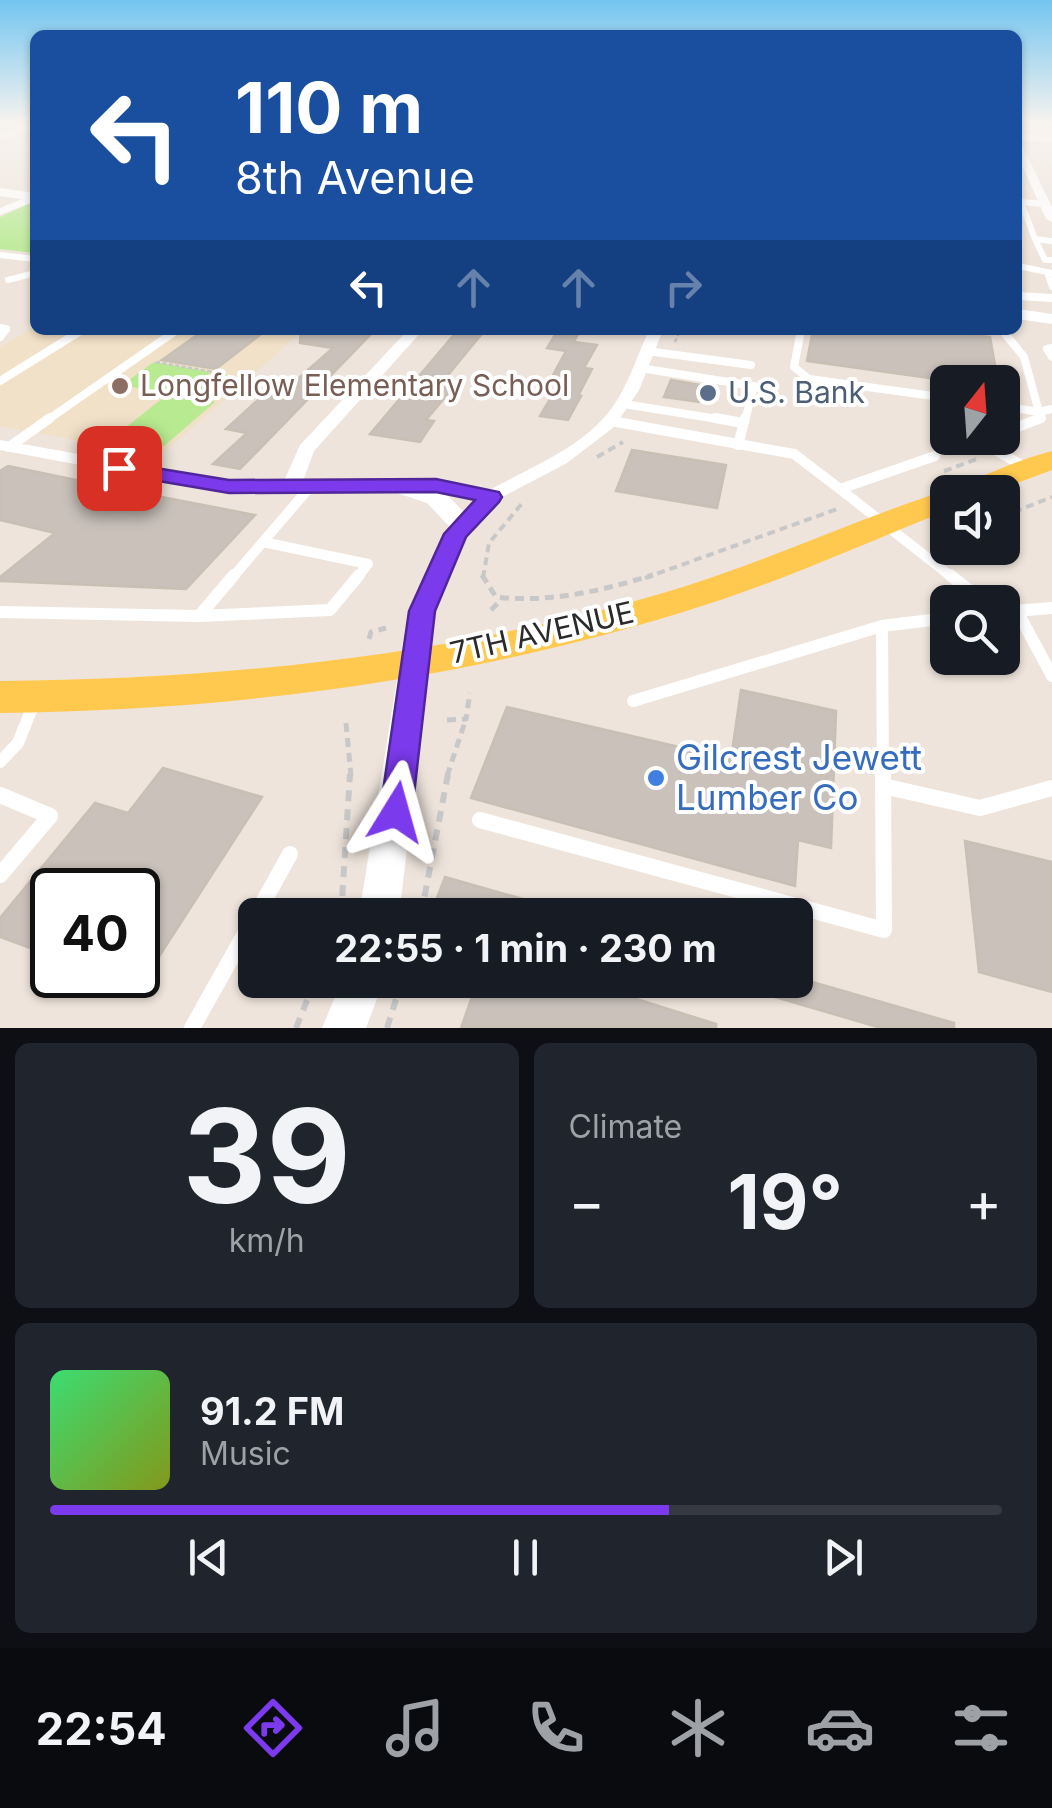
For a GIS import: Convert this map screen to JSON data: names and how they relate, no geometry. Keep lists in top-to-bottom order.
{
  "streets": {
    "main road": ["7TH AVENUE"]
  },
  "places": ["Longfellow Elementary School", "U.S. Bank", "Gilcrest Jewett Lumber Co"],
  "north": "top",
  "page": {
    "turn": ["110 m", "8th Avenue"],
    "limit": "40",
    "trip": "22:55 · 1 min · 230 m",
    "tile": [
      ["39", "km/h"],
      "Climate"
    ],
    "heat": ["−", "19°", "+"],
    "song": ["91.2 FM", "Music"],
    "tabs": "22:54"
  }
}
